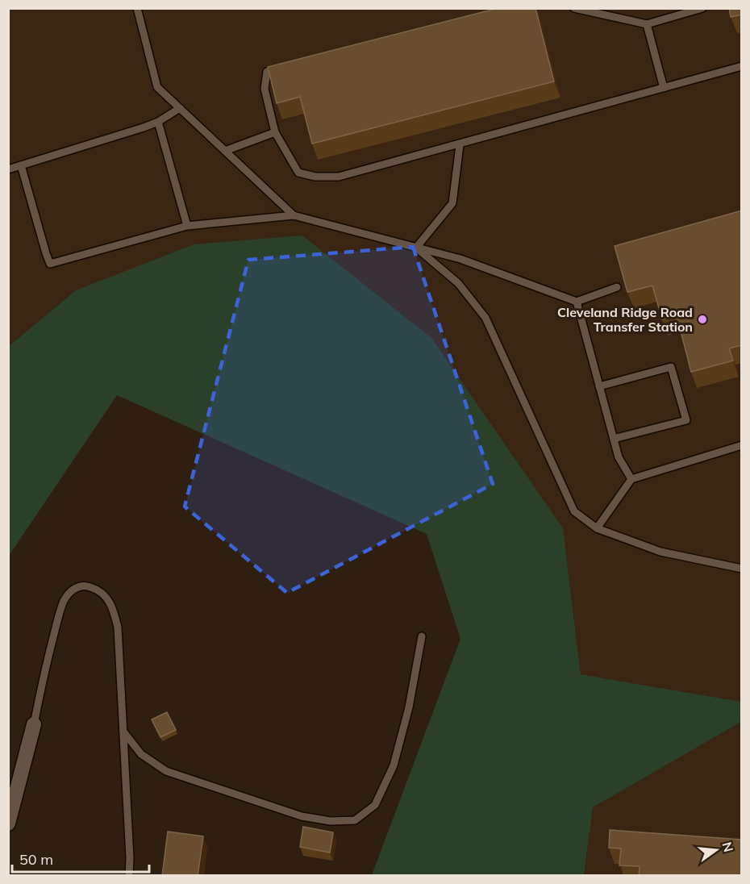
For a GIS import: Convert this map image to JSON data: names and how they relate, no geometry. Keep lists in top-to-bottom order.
{
  "places": ["Cleveland Ridge Road Transfer Station"],
  "scale_bar": "50 m",
  "north": "right"
}
